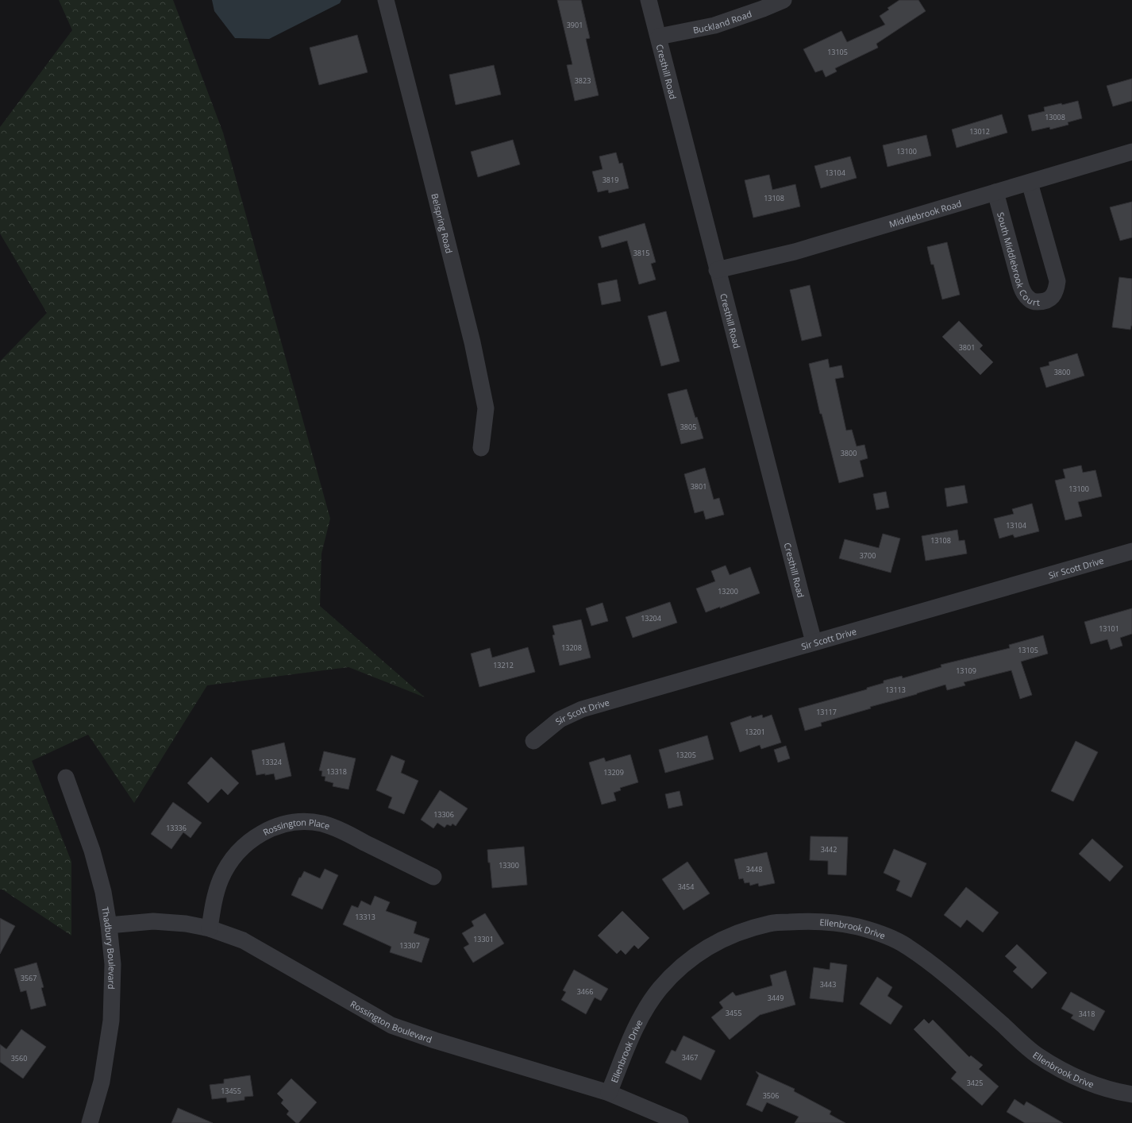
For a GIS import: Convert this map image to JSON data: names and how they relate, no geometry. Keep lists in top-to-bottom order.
{
  "streets": {
    "street": [
      "Buckland Road",
      "Cresthill Road",
      "Middlebrook Road",
      "Belspring Road",
      "South Middlebrook Court",
      "Sir Scott Drive",
      "Rossington Place",
      "Ellenbrook Drive",
      "Thadbury Boulevard",
      "Rossington Boulevard"
    ]
  },
  "crossings": [
    ["Buckland Road", "Cresthill Road"],
    ["Cresthill Road", "Middlebrook Road"],
    ["Cresthill Road", "Sir Scott Drive"],
    ["Middlebrook Road", "South Middlebrook Court"],
    ["Rossington Place", "Rossington Boulevard"],
    ["Ellenbrook Drive", "Rossington Boulevard"],
    ["Thadbury Boulevard", "Rossington Boulevard"]
  ],
  "house_numbers": [
    "3901",
    "13105",
    "3823",
    "13008",
    "13012",
    "13100",
    "13104",
    "3819",
    "13108",
    "3815",
    "3801",
    "3800",
    "3805",
    "3800",
    "3801",
    "13100",
    "13104",
    "13108",
    "3700",
    "13200",
    "13204",
    "13101",
    "13208",
    "13105",
    "13212",
    "13109",
    "13113",
    "13117",
    "13201",
    "13205",
    "13324",
    "13318",
    "13209",
    "13306",
    "13336",
    "3442",
    "13300",
    "3448",
    "3454",
    "13313",
    "13301",
    "13307",
    "3567",
    "3443",
    "3466",
    "3449",
    "3455",
    "3418",
    "3467",
    "3560",
    "3425",
    "13455",
    "3506"
  ]
}
